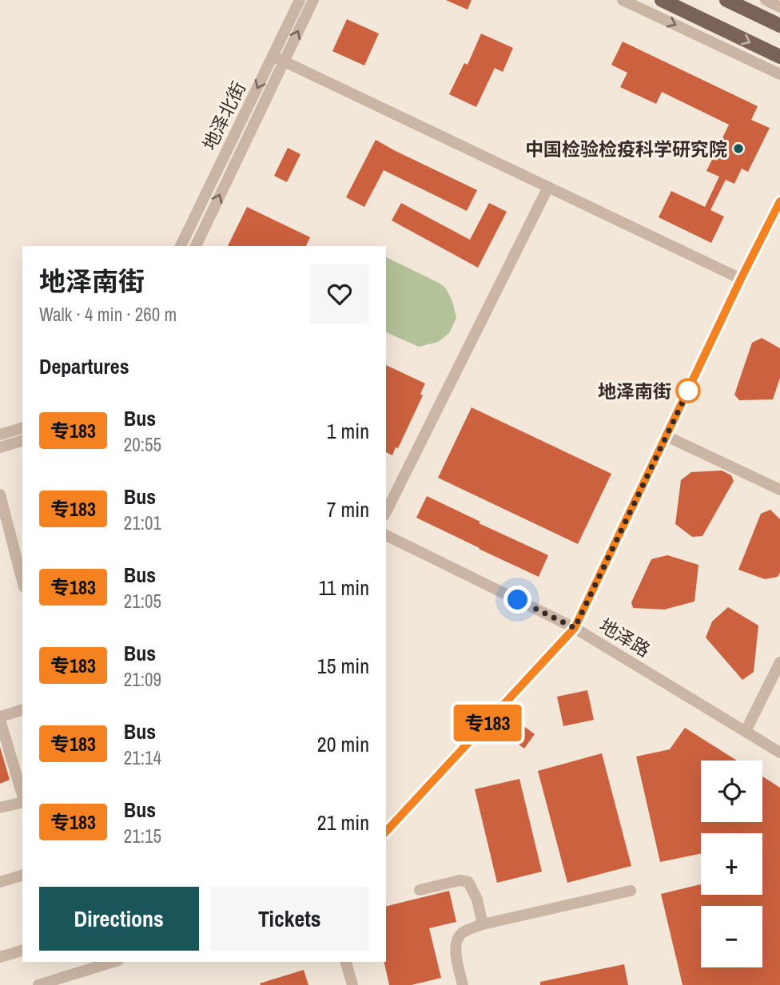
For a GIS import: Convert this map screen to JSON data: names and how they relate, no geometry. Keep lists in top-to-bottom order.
{
  "streets": {
    "street": ["地泽北街", "地泽路"]
  },
  "places": ["中国检验检疫科学研究院", "地泽南街"],
  "lines": ["bus line 专183"],
  "page": {
    "on_map": "专183",
    "heading": [
      ["地泽南街", "Walk · 4 min · 260 m"],
      "Departures"
    ],
    "list": [
      {
        "mark": "专183",
        "name": "Bus",
        "note": "20:55",
        "value": "1 min"
      },
      {
        "mark": "专183",
        "name": "Bus",
        "note": "21:01",
        "value": "7 min"
      },
      {
        "mark": "专183",
        "name": "Bus",
        "note": "21:05",
        "value": "11 min"
      },
      {
        "mark": "专183",
        "name": "Bus",
        "note": "21:09",
        "value": "15 min"
      },
      {
        "mark": "专183",
        "name": "Bus",
        "note": "21:14",
        "value": "20 min"
      },
      {
        "mark": "专183",
        "name": "Bus",
        "note": "21:15",
        "value": "21 min"
      }
    ],
    "map_buttons": ["+", "−"],
    "buttons": ["Directions", "Tickets"]
  }
}
